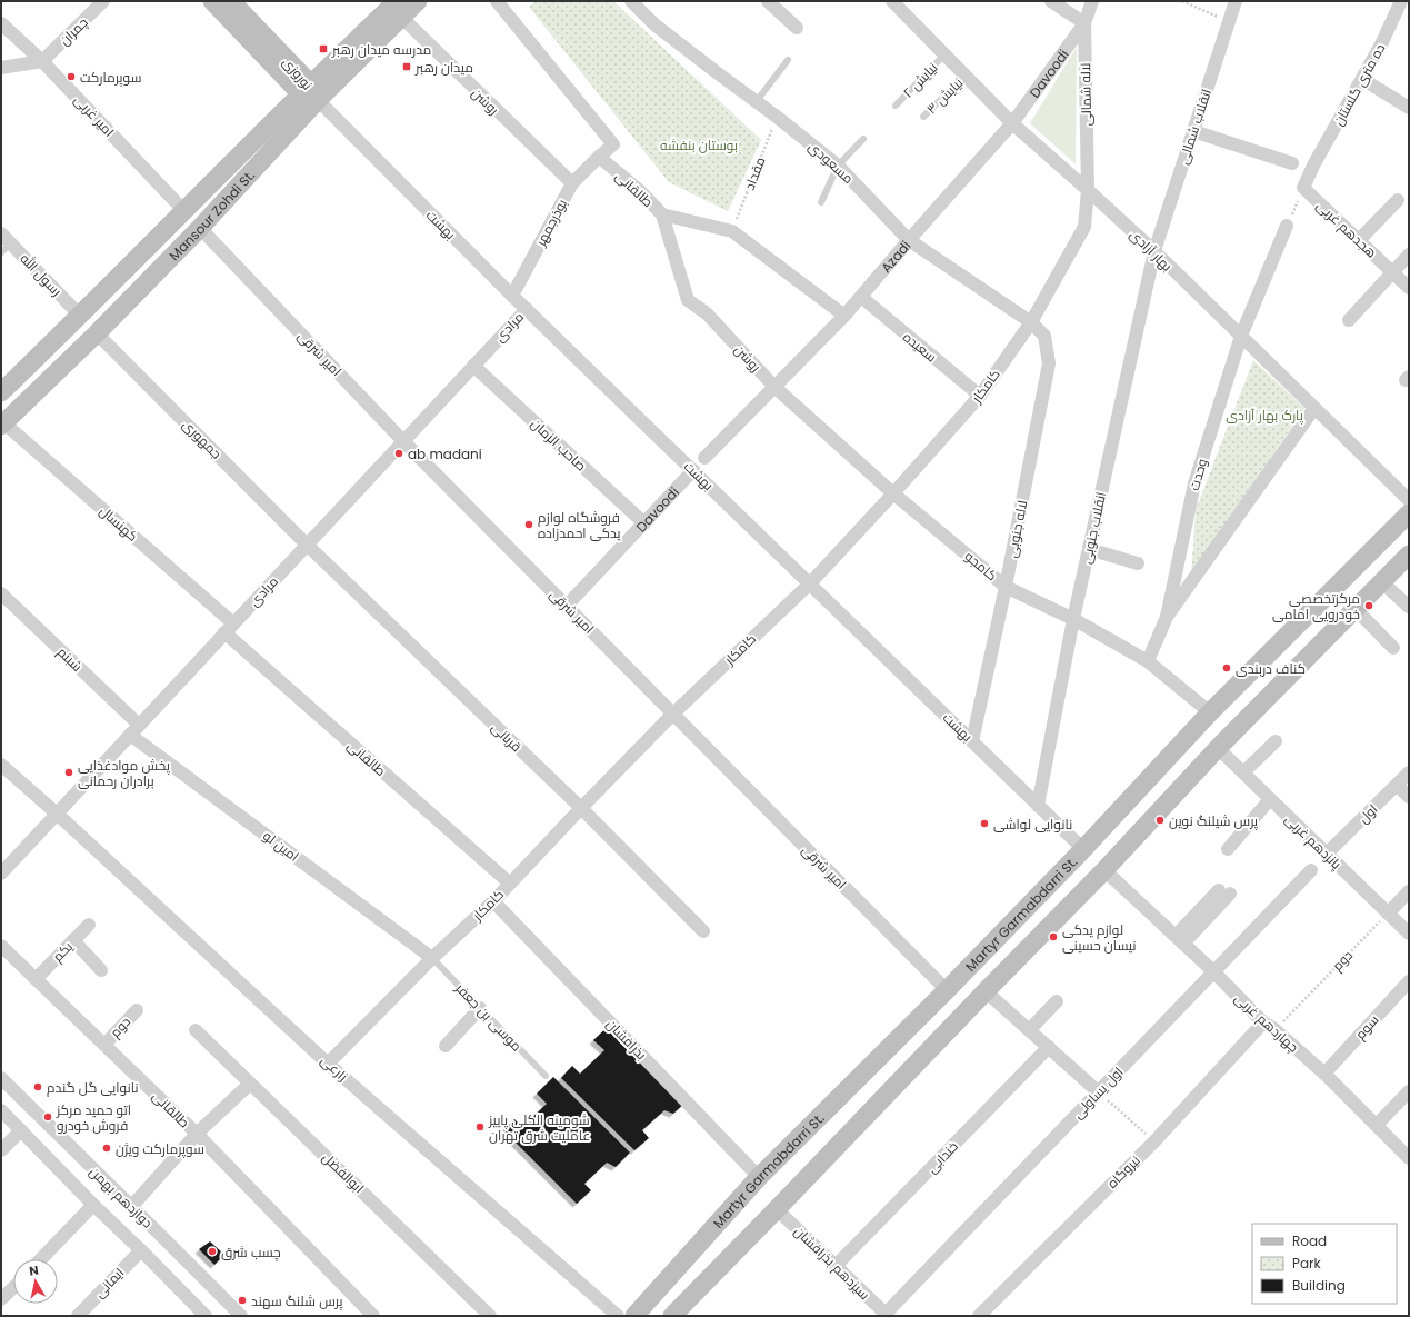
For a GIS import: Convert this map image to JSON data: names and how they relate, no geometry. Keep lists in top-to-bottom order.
{
  "streets": {
    "main road": ["نوروزی", "Mansour Zohdi St.", "Martyr Garmabdarri St."],
    "street": [
      "چمران",
      "Davoodi",
      "ده متری گلستان",
      "لاله شمالی",
      "روشن",
      "امیر غربی",
      "انقلاب شمالی",
      "مسعودی",
      "طالقانی",
      "بوذرجمهر",
      "بهشت",
      "هجدهم غربی",
      "بهار آزادی",
      "Azadi",
      "رسول الله",
      "مرادی",
      "سعیده",
      "امیر شرقی",
      "کامکار",
      "جمهوری",
      "صاحب الزمان",
      "وحدت",
      "کهنسال",
      "انقلاب جنوبی",
      "لاله جنوبی",
      "کامجو",
      "شبنم",
      "قربانی",
      "اول",
      "پانزدهم غربی",
      "امین لو",
      "یکم",
      "دوم",
      "چهاردهم غربی",
      "سوم",
      "بذرافشان",
      "زارعی",
      "اول یساولی",
      "خندابی",
      "نیروگاه",
      "ابوالفضل",
      "دوازدهم بهمن",
      "سیزدهم بذرافشان",
      "ایمانی"
    ],
    "lane": ["نیایش ۲", "نیایش ۳", "موسی بن جعفر"],
    "path": ["مقداد"]
  },
  "crossings": [
    ["چمران", "امیر غربی"],
    ["نوروزی", "Mansour Zohdi St."],
    ["نوروزی", "بهشت"],
    ["Davoodi", "لاله شمالی"],
    ["Davoodi", "بهشت"],
    ["Davoodi", "بهار آزادی"],
    ["Davoodi", "Azadi"],
    ["Davoodi", "امیر شرقی"],
    ["Davoodi", "صاحب الزمان"],
    ["نیایش ۲", "بهار آزادی"],
    ["ده متری گلستان", "هجدهم غربی"],
    ["لاله شمالی", "بهار آزادی"],
    ["لاله شمالی", "کامکار"],
    ["نیایش ۳", "بهار آزادی"],
    ["روشن", "طالقانی"],
    ["روشن", "Mansour Zohdi St."],
    ["روشن", "بوذرجمهر"],
    ["روشن", "Azadi"],
    ["روشن", "کامجو"],
    ["امیر غربی", "Mansour Zohdi St."],
    ["انقلاب شمالی", "بهار آزادی"],
    ["انقلاب شمالی", "انقلاب جنوبی"],
    ["مسعودی", "مقداد"],
    ["مسعودی", "Azadi"],
    ["مسعودی", "کامکار"],
    ["مسعودی", "لاله جنوبی"],
    ["مقداد", "طالقانی"],
    ["طالقانی", "بوذرجمهر"],
    ["طالقانی", "Azadi"],
    ["طالقانی", "مرادی"],
    ["طالقانی", "کامکار"],
    ["طالقانی", "کهنسال"],
    ["طالقانی", "یکم"],
    ["طالقانی", "دوم"],
    ["Mansour Zohdi St.", "بهشت"],
    ["Mansour Zohdi St.", "رسول الله"],
    ["Mansour Zohdi St.", "امیر شرقی"],
    ["Mansour Zohdi St.", "جمهوری"],
    ["Mansour Zohdi St.", "کهنسال"],
    ["بوذرجمهر", "بهشت"],
    ["بهشت", "مرادی"],
    ["بهشت", "کامکار"],
    ["بهشت", "انقلاب جنوبی"],
    ["بهشت", "لاله جنوبی"],
    ["بهشت", "Martyr Garmabdarri St."],
    ["بهار آزادی", "Azadi"],
    ["بهار آزادی", "کامکار"],
    ["بهار آزادی", "وحدت"],
    ["بهار آزادی", "انقلاب جنوبی"],
    ["Azadi", "سعیده"],
    ["Azadi", "کامجو"],
    ["مرادی", "امیر شرقی"],
    ["مرادی", "جمهوری"],
    ["مرادی", "صاحب الزمان"],
    ["مرادی", "کهنسال"],
    ["مرادی", "شبنم"],
    ["مرادی", "قربانی"],
    ["مرادی", "امین لو"],
    ["مرادی", "زارعی"],
    ["سعیده", "کامکار"],
    ["امیر شرقی", "کامکار"],
    ["امیر شرقی", "Martyr Garmabdarri St."],
    ["کامکار", "لاله جنوبی"],
    ["کامکار", "کامجو"],
    ["کامکار", "قربانی"],
    ["کامکار", "امین لو"],
    ["کامکار", "موسی بن جعفر"],
    ["کامکار", "بذرافشان"],
    ["کامکار", "زارعی"],
    ["جمهوری", "قربانی"],
    ["وحدت", "کامجو"],
    ["انقلاب جنوبی", "کامجو"],
    ["لاله جنوبی", "کامجو"],
    ["کامجو", "Martyr Garmabdarri St."],
    ["شبنم", "امین لو"],
    ["اول", "پانزدهم غربی"],
    ["پانزدهم غربی", "دوم"],
    ["امین لو", "موسی بن جعفر"],
    ["Martyr Garmabdarri St.", "بذرافشان"],
    ["دوم", "چهاردهم غربی"],
    ["چهاردهم غربی", "سوم"],
    ["چهاردهم غربی", "اول یساولی"],
    ["چهاردهم غربی", "نیروگاه"],
    ["اول یساولی", "سیزدهم بذرافشان"],
    ["خندابی", "سیزدهم بذرافشان"],
    ["دوازدهم بهمن", "ایمانی"]
  ],
  "parks": ["بوستان بنفشه", "پارک بهار آزادی"],
  "places": {
    "transit": ["مدرسه میدان رهبر", "میدان رهبر"],
    "other": [
      "سوپرمارکت",
      "ab madani",
      "فروشگاه لوازم یدکی احمدزاده",
      "مرکزتخصصی خودرویی امامی",
      "کناف دربندی",
      "پخش موادغذایی برادران رحمانی",
      "پرس شیلنگ نوین",
      "نانوایی لواشی",
      "لوازم یدکی نیسان حسینی",
      "نانوایی گل گندم",
      "اتو حمید مرکز فروش خودرو",
      "شومینه الکلی پاییز عاملیت شرق تهران",
      "سوپرمارکت ویژن",
      "چسب شرق",
      "پرس شلنگ سهند"
    ]
  },
  "legend": ["Road", "Park", "Building"],
  "north": "top"
}
